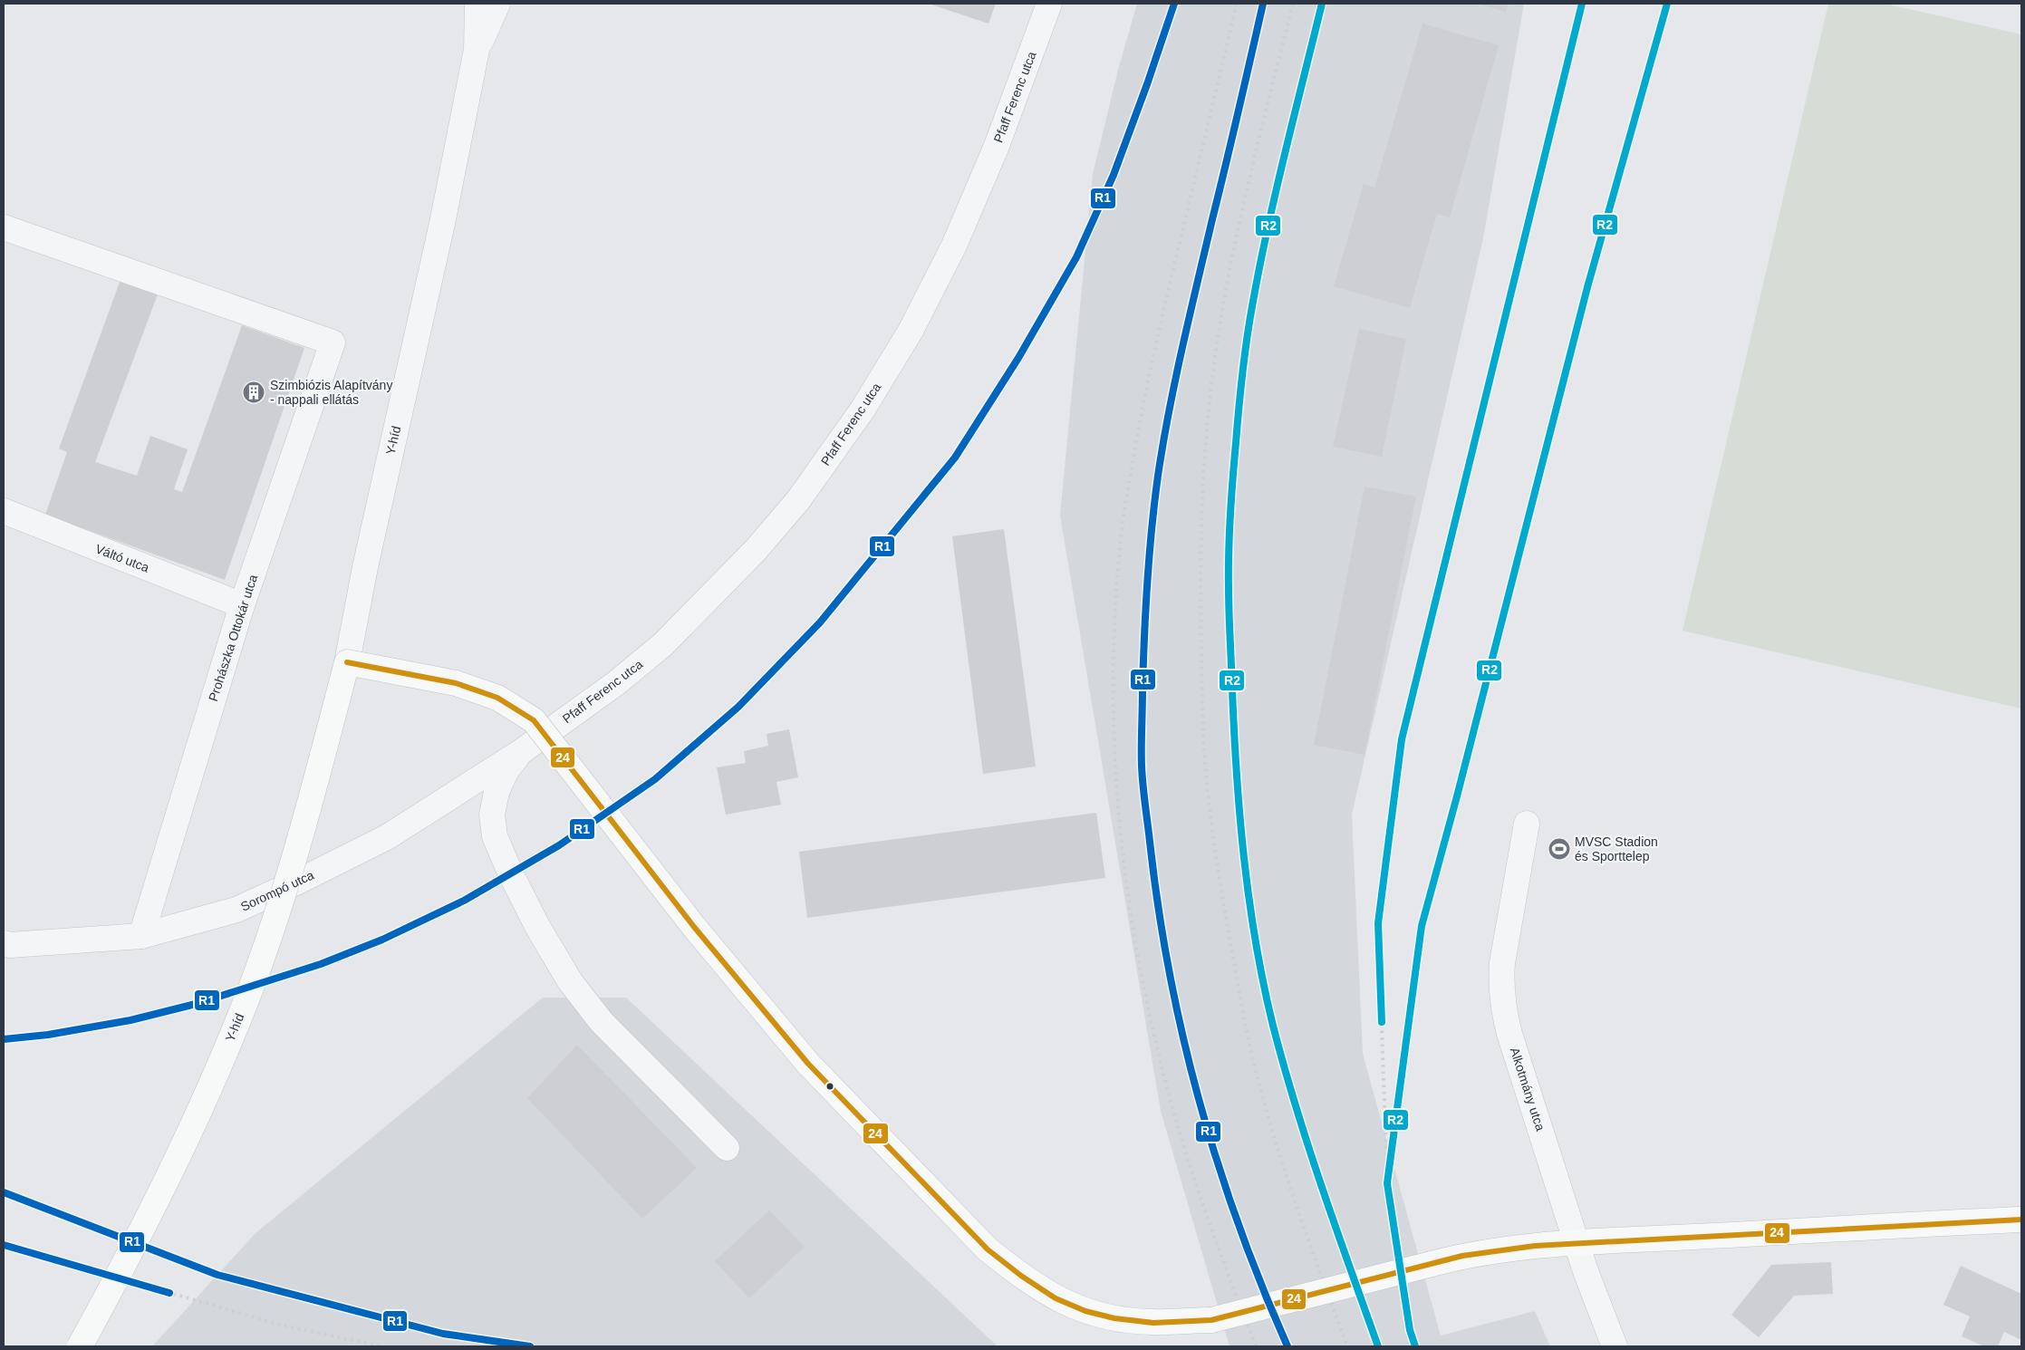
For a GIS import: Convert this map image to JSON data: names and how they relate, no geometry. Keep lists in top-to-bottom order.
{
  "streets": {
    "main road": ["Y-híd"],
    "street": [
      "Pfaff Ferenc utca",
      "Váltó utca",
      "Prohászka Ottokár utca",
      "Sorompó utca",
      "Alkotmány utca"
    ]
  },
  "crossings": [
    ["Pfaff Ferenc utca", "Sorompó utca"],
    ["Váltó utca", "Prohászka Ottokár utca"],
    ["Prohászka Ottokár utca", "Sorompó utca"]
  ],
  "places": {
    "building": ["Szimbiózis Alapítvány - nappali ellátás"],
    "sports": ["MVSC Stadion és Sporttelep"]
  },
  "lines": ["transit line R1", "transit line R2", "transit line 24"]
}
